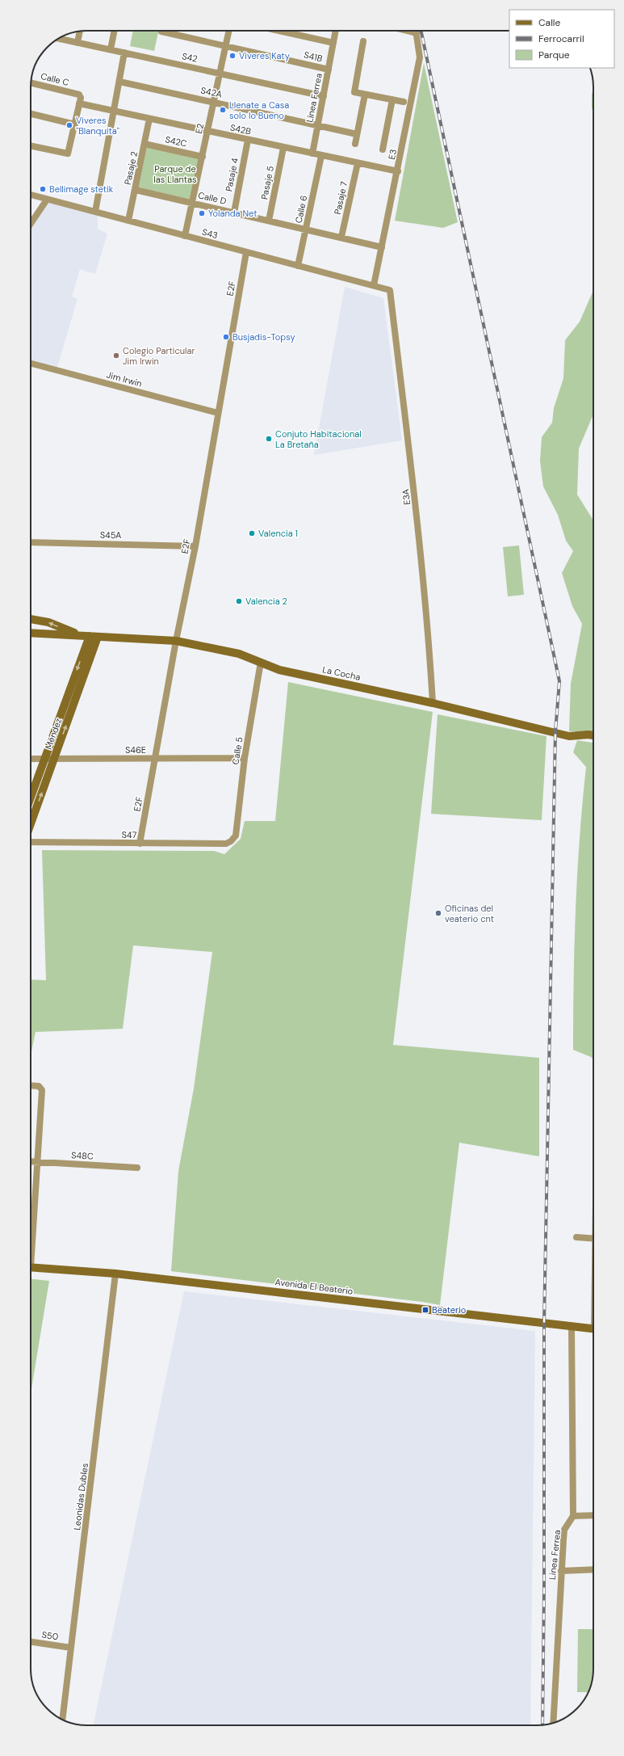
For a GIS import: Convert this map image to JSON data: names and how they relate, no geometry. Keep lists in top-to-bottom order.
{
  "streets": {
    "street": [
      "S41B",
      "S42",
      "Calle C",
      "S42A",
      "Línea Ferrea",
      "E2",
      "S42B",
      "S42C",
      "E3",
      "Pasaje 2",
      "Pasaje 4",
      "Pasaje 5",
      "Calle D",
      "Pasaje 7",
      "Calle 6",
      "S43",
      "E2F",
      "Jim Irwin",
      "E3A",
      "S45A",
      "La Cocha",
      "Méndez",
      "S46E",
      "Calle 5",
      "S47",
      "S48C",
      "Avenida El Beaterio",
      "Leonidas Dubles",
      "Linea Ferrea",
      "S50"
    ]
  },
  "crossings": [
    ["S41B", "Línea Ferrea"],
    ["S41B", "E2"],
    ["S42", "Línea Ferrea"],
    ["S42", "E2"],
    ["Calle C", "S42B"],
    ["S42A", "Línea Ferrea"],
    ["S42A", "E2"],
    ["Línea Ferrea", "S42B"],
    ["E2", "S42B"],
    ["E2", "S42C"],
    ["E2", "Calle D"],
    ["E2", "S43"],
    ["S42B", "E3"],
    ["S42B", "Pasaje 2"],
    ["S42B", "Pasaje 4"],
    ["S42B", "Pasaje 5"],
    ["S42B", "Pasaje 7"],
    ["S42B", "Calle 6"],
    ["S42C", "Pasaje 2"],
    ["E3", "Calle D"],
    ["E3", "S43"],
    ["Pasaje 2", "Calle D"],
    ["Pasaje 2", "S43"],
    ["Pasaje 4", "Calle D"],
    ["Pasaje 5", "Calle D"],
    ["Calle D", "Pasaje 7"],
    ["Calle D", "Calle 6"],
    ["Calle 6", "S43"],
    ["S43", "E2F"],
    ["S43", "E3A"],
    ["E2F", "Jim Irwin"],
    ["E2F", "S45A"],
    ["E2F", "La Cocha"],
    ["E2F", "S46E"],
    ["E2F", "S47"],
    ["E3A", "La Cocha"],
    ["La Cocha", "Méndez"],
    ["La Cocha", "Calle 5"],
    ["Méndez", "S46E"],
    ["S46E", "Calle 5"],
    ["Calle 5", "S47"],
    ["Avenida El Beaterio", "Leonidas Dubles"],
    ["Leonidas Dubles", "S50"]
  ],
  "parks": ["Parque de las Llantas"],
  "places": {
    "other": [
      "Viveres Katy",
      "Llenate a Casa solo lo Bueno",
      "Viveres \"Blanquita\"",
      "Bellimage stetik",
      "Yolanda Net",
      "Busjadis-Topsy",
      "Colegio Particular Jim Irwin",
      "Conjuto Habitacional La Bretaña",
      "Valencia 1",
      "Valencia 2",
      "Oficinas del veaterio cnt"
    ],
    "transit": ["Beaterio"]
  },
  "legend": ["Calle", "Ferrocarril", "Parque"]
}
